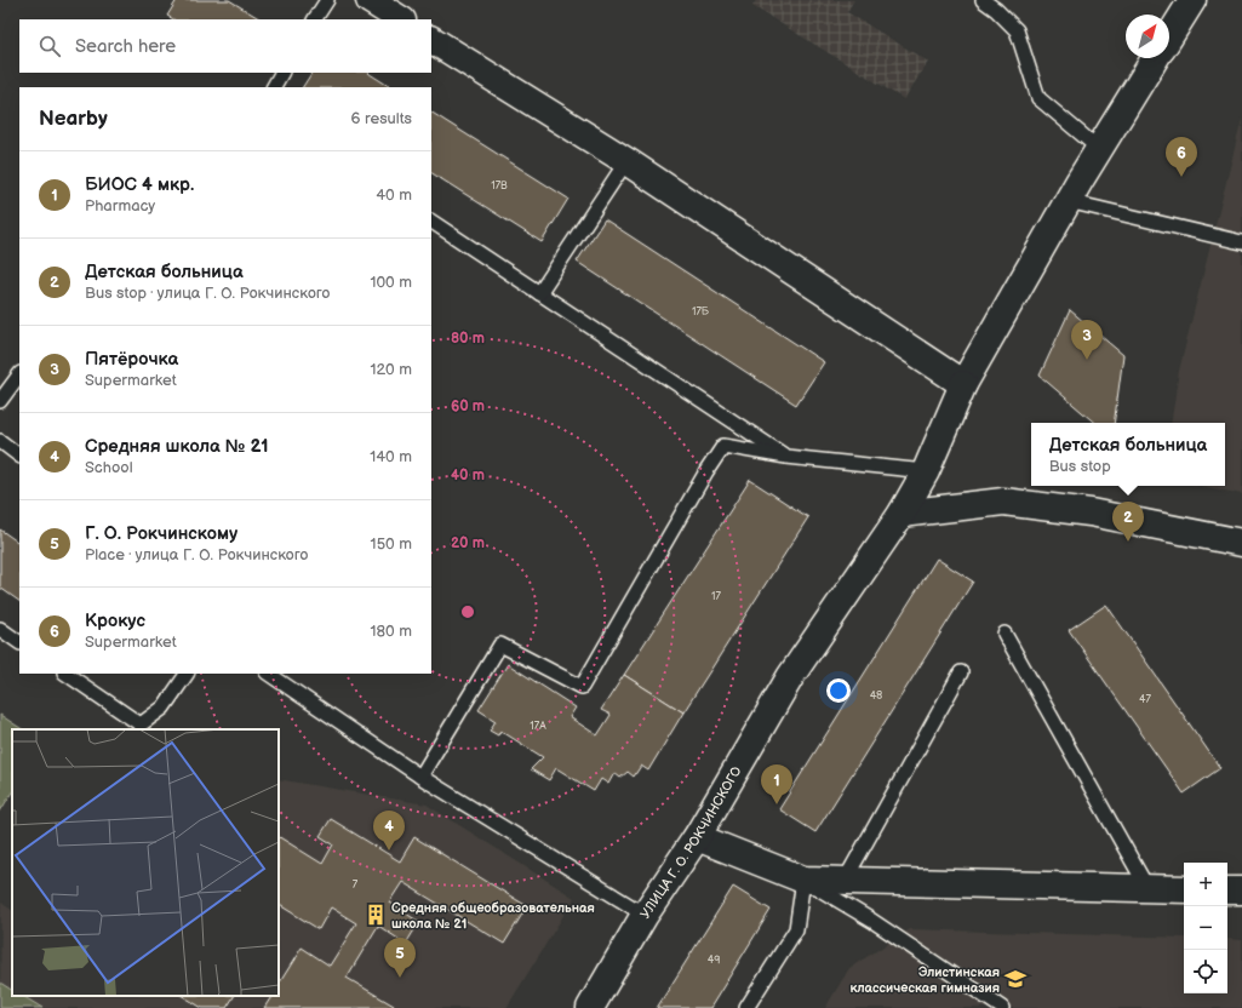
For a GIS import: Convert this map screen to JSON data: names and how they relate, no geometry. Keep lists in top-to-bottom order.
{
  "streets": {
    "street": ["УЛИЦА Г. О. РОКЧИНСКОГО"]
  },
  "places": {
    "building": ["Средняя общеобразовательная школа № 21"],
    "school or university": ["Элистинская классическая гимназия"]
  },
  "house_numbers": [
    "17В",
    "17Б",
    "17",
    "48",
    "47",
    "17А",
    "7",
    "49"
  ],
  "north": "top right",
  "page": {
    "search": "Search here",
    "heading": ["Nearby", "6 results"],
    "pins": [
      "6",
      "3",
      "2",
      "1",
      "4",
      "5"
    ],
    "list": [
      {
        "mark": "1",
        "name": "БИОС 4 мкр.",
        "note": "Pharmacy",
        "value": "40 m"
      },
      {
        "mark": "2",
        "name": "Детская больница",
        "note": "Bus stop · улица Г. О. Рокчинского",
        "value": "100 m"
      },
      {
        "mark": "3",
        "name": "Пятёрочка",
        "note": "Supermarket",
        "value": "120 m"
      },
      {
        "mark": "4",
        "name": "Средняя школа № 21",
        "note": "School",
        "value": "140 m"
      },
      {
        "mark": "5",
        "name": "Г. О. Рокчинскому",
        "note": "Place · улица Г. О. Рокчинского",
        "value": "150 m"
      },
      {
        "mark": "6",
        "name": "Крокус",
        "note": "Supermarket",
        "value": "180 m"
      }
    ],
    "popup": ["Детская больница", "Bus stop"],
    "map_buttons": ["+", "−"]
  },
  "rings": [
    "80 m",
    "60 m",
    "40 m",
    "20 m"
  ]
}
